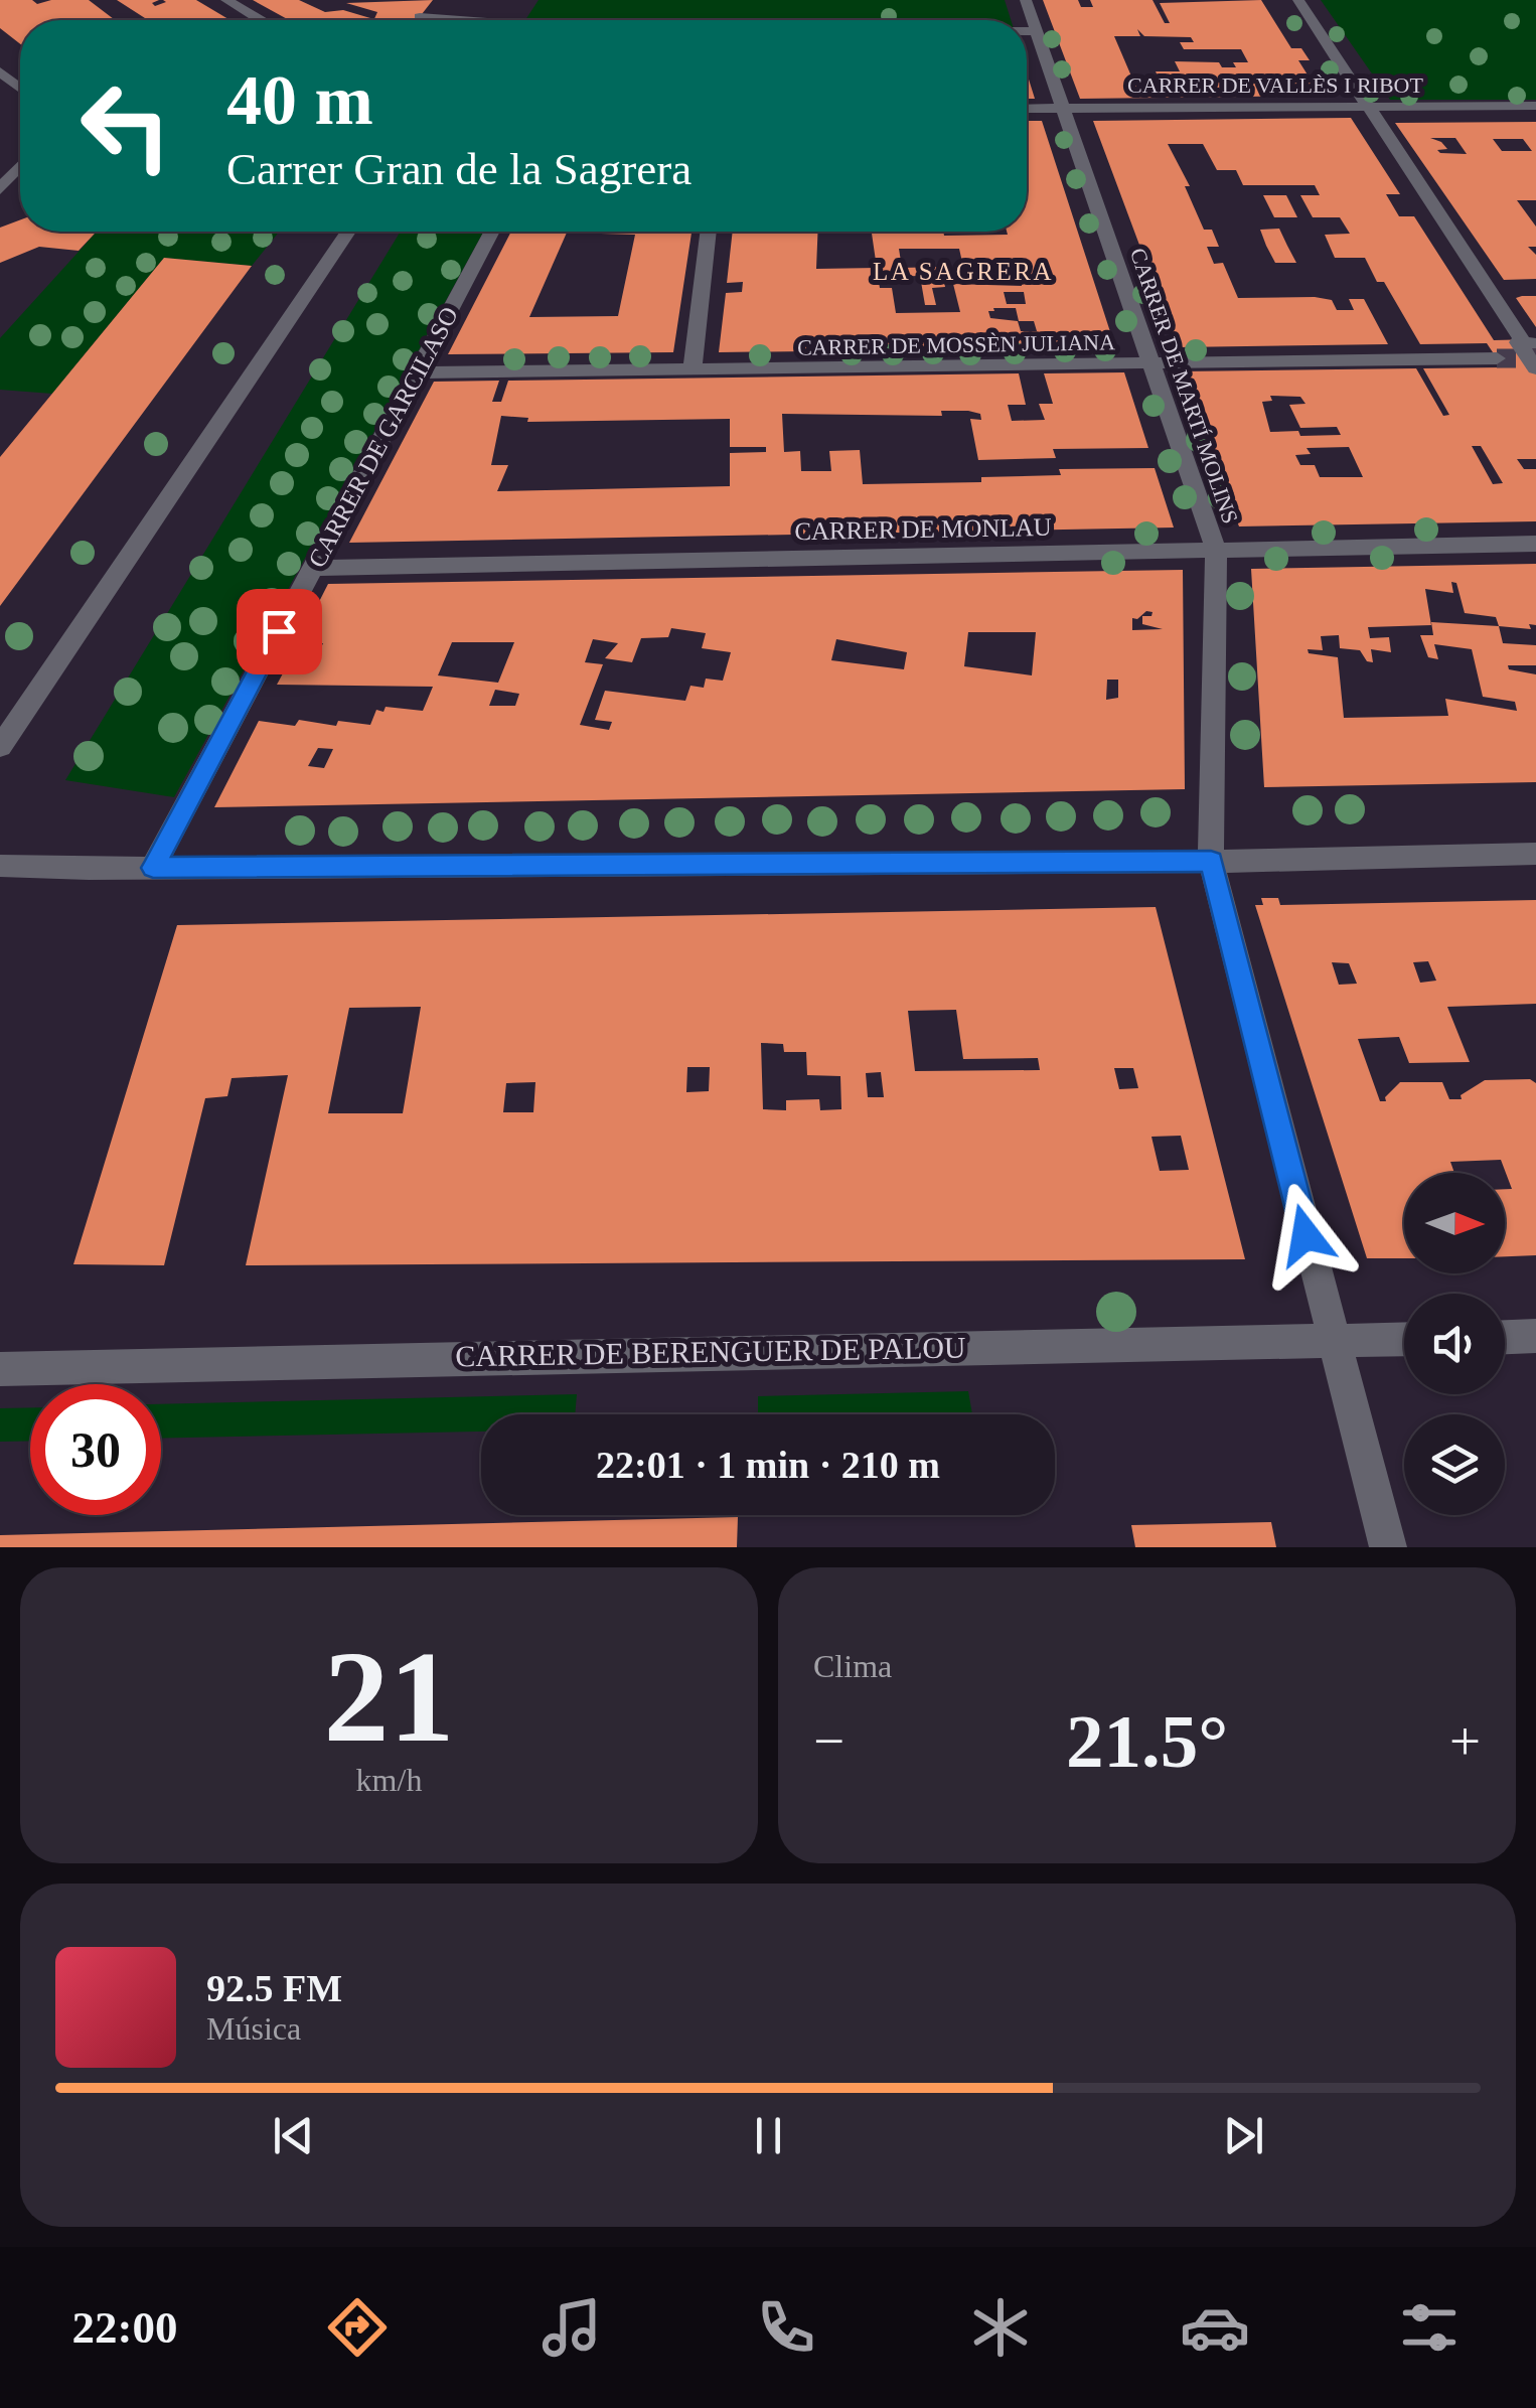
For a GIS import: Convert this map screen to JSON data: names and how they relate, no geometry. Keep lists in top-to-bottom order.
{
  "streets": {
    "street": [
      "CARRER DE VALLÈS I RIBOT",
      "CARRER DE MOSSÈN JULIANA",
      "CARRER DE MARTÍ MOLINS",
      "CARRER DE GARCILASO",
      "CARRER DE MONLAU",
      "CARRER DE BERENGUER DE PALOU"
    ]
  },
  "crossings": [
    ["CARRER DE VALLÈS I RIBOT", "CARRER DE MARTÍ MOLINS"],
    ["CARRER DE MOSSÈN JULIANA", "CARRER DE MARTÍ MOLINS"],
    ["CARRER DE MOSSÈN JULIANA", "CARRER DE GARCILASO"],
    ["CARRER DE MARTÍ MOLINS", "CARRER DE MONLAU"],
    ["CARRER DE MARTÍ MOLINS", "CARRER DE BERENGUER DE PALOU"],
    ["CARRER DE GARCILASO", "CARRER DE MONLAU"]
  ],
  "districts": ["LA SAGRERA"],
  "north": "right",
  "page": {
    "turn": ["40 m", "Carrer Gran de la Sagrera"],
    "limit": "30",
    "trip": "22:01 · 1 min · 210 m",
    "tile": [
      ["21", "km/h"],
      "Clima"
    ],
    "heat": ["−", "21.5°", "+"],
    "song": ["92.5 FM", "Música"],
    "tabs": "22:00"
  }
}
